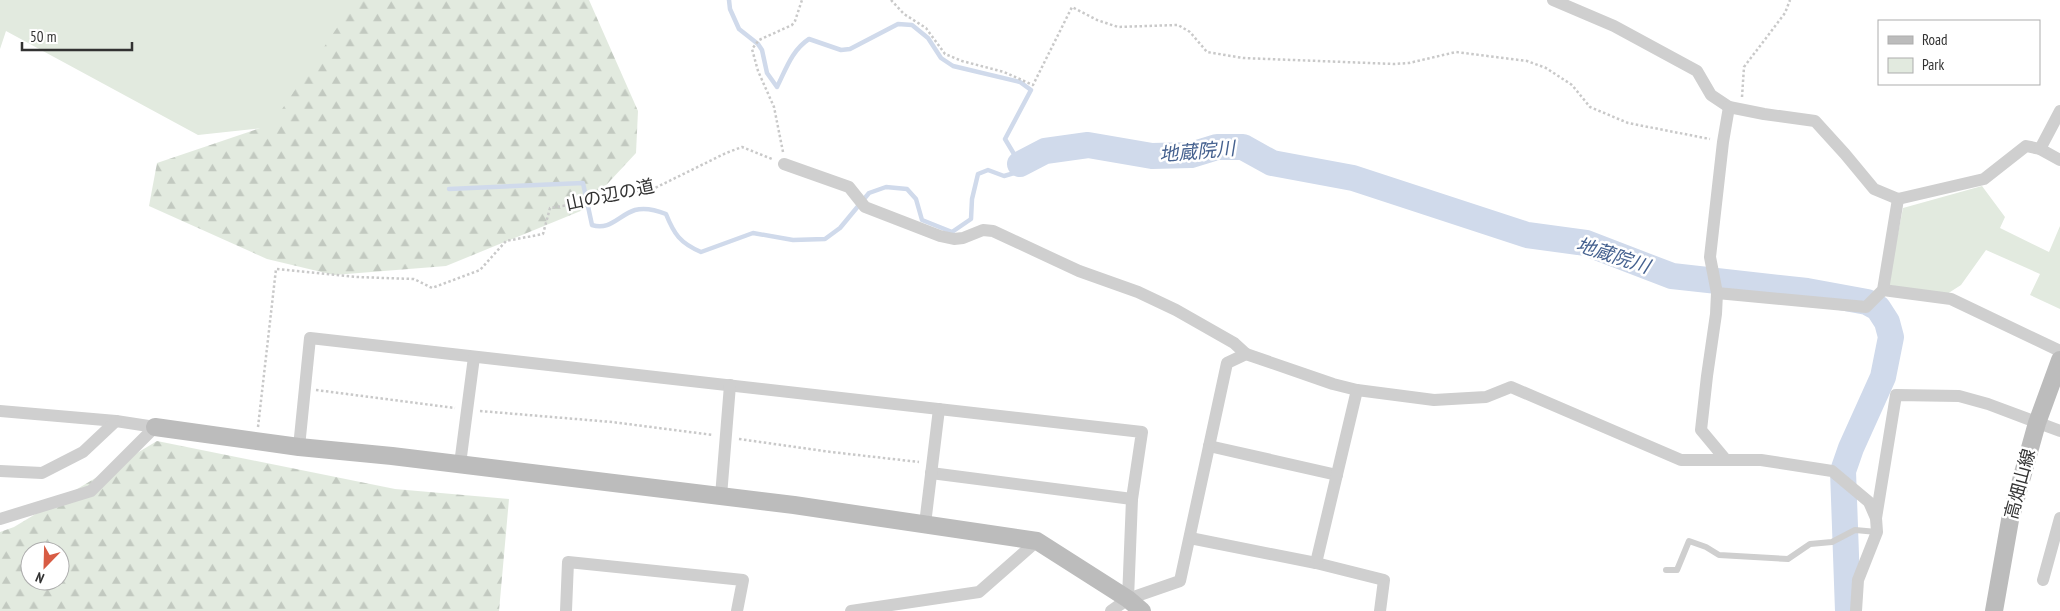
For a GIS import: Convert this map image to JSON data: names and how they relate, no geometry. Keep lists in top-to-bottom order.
{
  "streets": {
    "street": ["高畑山線"],
    "path": ["山の辺の道"]
  },
  "water": ["地蔵院川"],
  "legend": ["Road", "Park"],
  "scale_bar": "50 m",
  "north": "bottom left"
}
